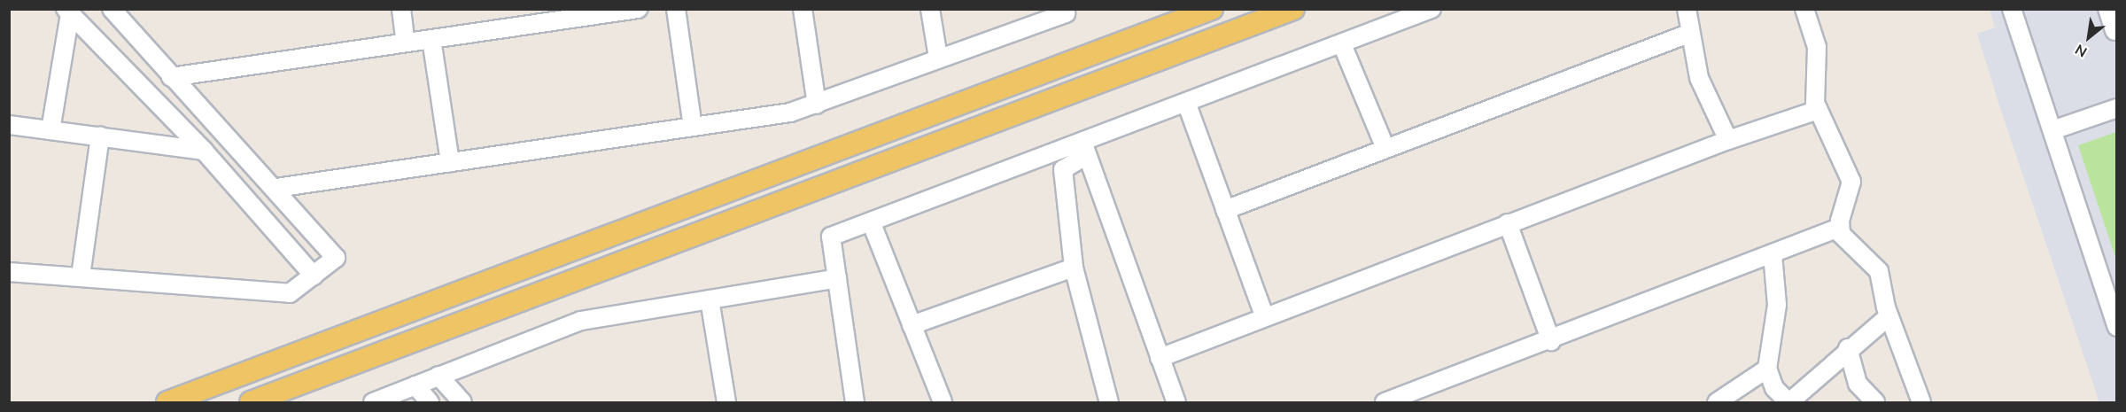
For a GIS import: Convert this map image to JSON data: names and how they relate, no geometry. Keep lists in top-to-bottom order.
{
  "north": "bottom left"
}
